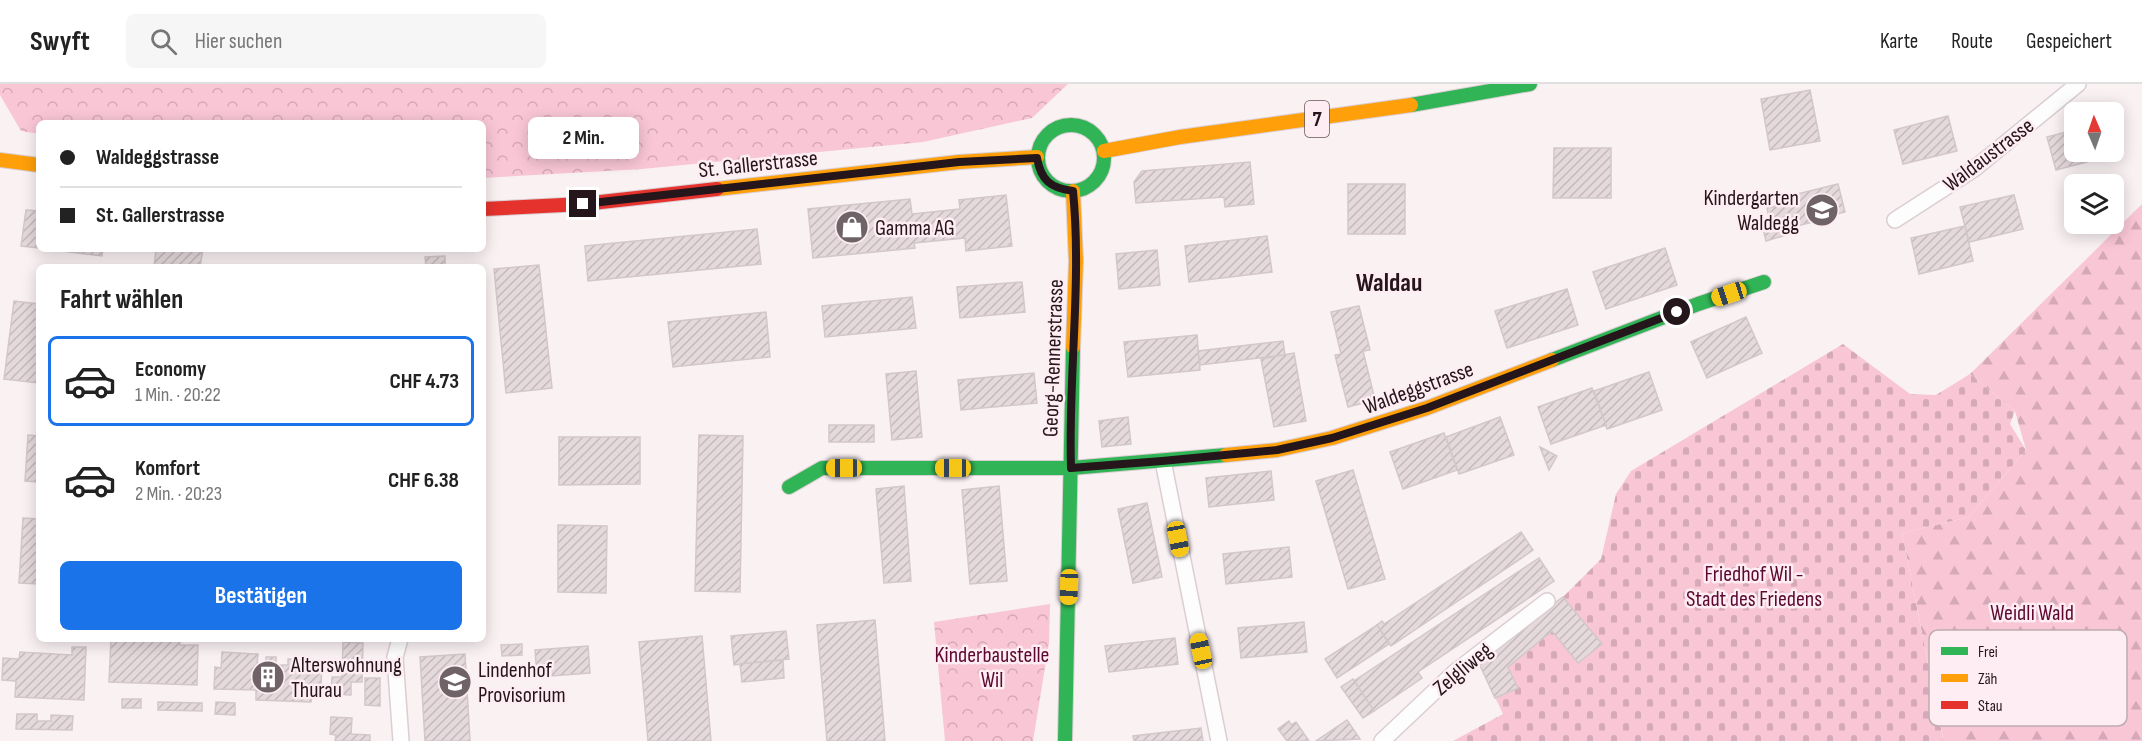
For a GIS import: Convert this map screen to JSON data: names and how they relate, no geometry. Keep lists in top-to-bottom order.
{
  "streets": {
    "main road": [
      "7",
      "St. Gallerstrasse",
      "Georg-Rennerstrasse",
      "Waldeggstrasse"
    ],
    "street": ["Waldaustrasse", "Zelgliweg"]
  },
  "crossings": [
    ["7", "St. Gallerstrasse"],
    ["7", "Georg-Rennerstrasse"],
    ["St. Gallerstrasse", "Georg-Rennerstrasse"],
    ["Georg-Rennerstrasse", "Waldeggstrasse"]
  ],
  "districts": ["Waldau"],
  "parks": ["Friedhof Wil - Stadt des Friedens", "Weidli Wald", "Kinderbaustelle Wil"],
  "places": {
    "school or university": ["Kindergarten Waldegg", "Lindenhof Provisorium"],
    "shop": ["Gamma AG"],
    "building": ["Alterswohnung Thurau"]
  },
  "legend": ["Frei", "Zäh", "Stau"],
  "north": "top",
  "page": {
    "header": "Swyft",
    "search": "Hier suchen",
    "nav": ["Karte", "Route", "Gespeichert"],
    "bubble": "2 Min.",
    "banner": ["Waldeggstrasse", "St. Gallerstrasse"],
    "heading": "Fahrt wählen",
    "list": [
      {
        "name": "Economy",
        "note": "1 Min. · 20:22",
        "value": "CHF 4.73"
      },
      {
        "name": "Komfort",
        "note": "2 Min. · 20:23",
        "value": "CHF 6.38"
      }
    ],
    "buttons": "Bestätigen"
  }
}
